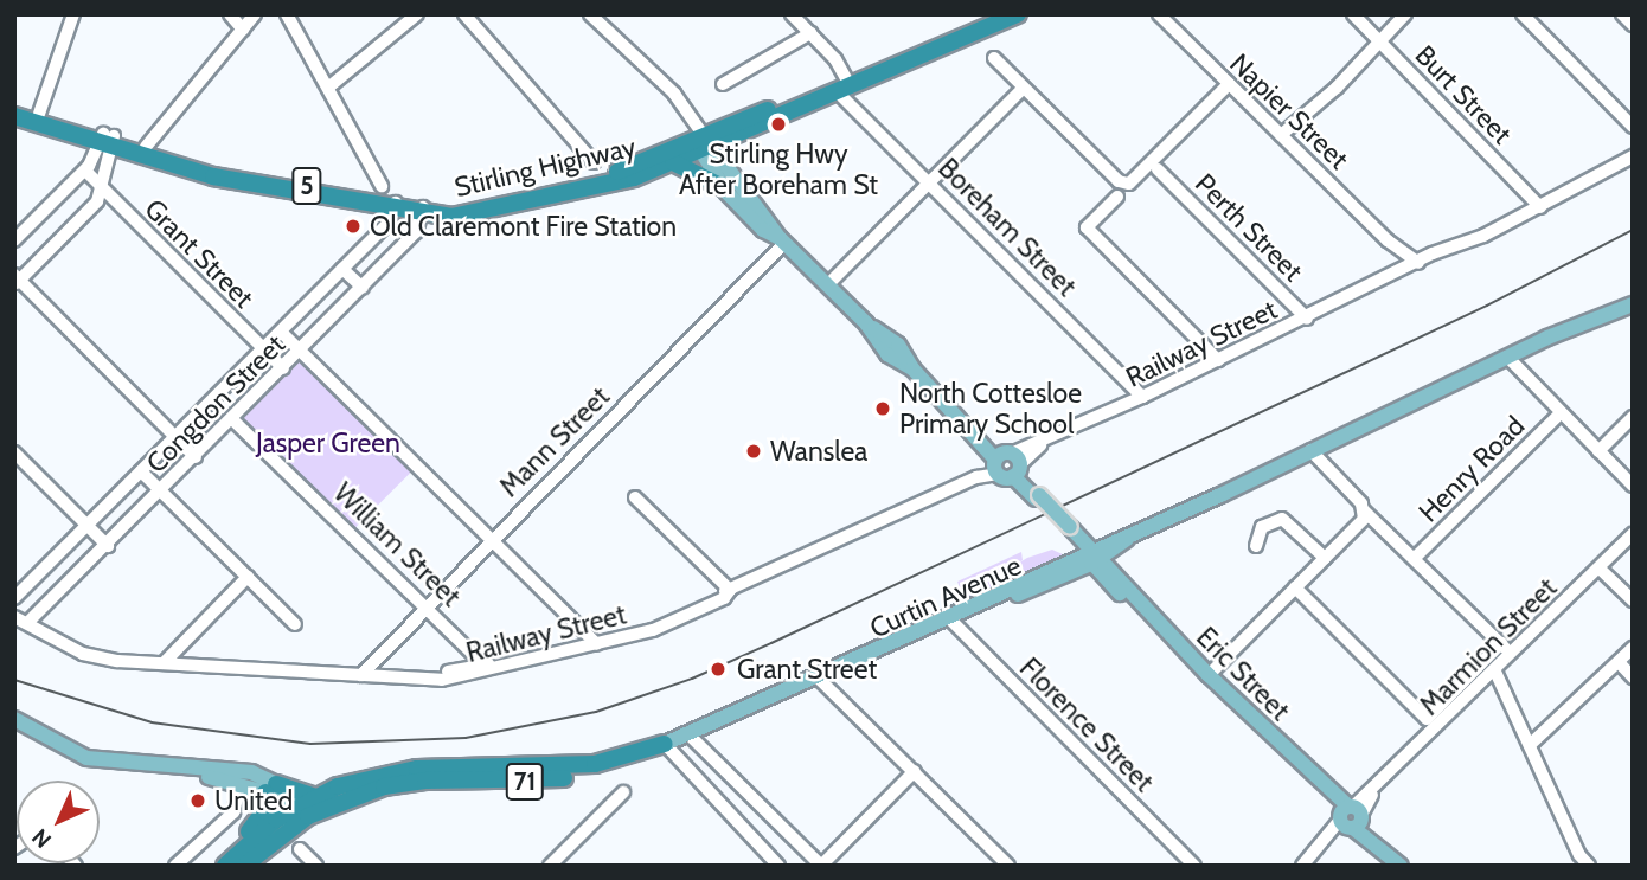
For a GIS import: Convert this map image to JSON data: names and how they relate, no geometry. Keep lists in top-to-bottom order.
{
  "streets": {
    "highway": [
      "Stirling Highway",
      "5",
      "Curtin Avenue",
      "71"
    ],
    "main road": ["Eric Street"],
    "street": [
      "Burt Street",
      "Napier Street",
      "Boreham Street",
      "Perth Street",
      "Grant Street",
      "Railway Street",
      "Congdon Street",
      "Mann Street",
      "Henry Road",
      "William Street",
      "Marmion Street",
      "Florence Street"
    ]
  },
  "crossings": [
    ["Burt Street", "Railway Street"],
    ["Napier Street", "Railway Street"],
    ["Stirling Highway", "Boreham Street"],
    ["Stirling Highway", "Congdon Street"],
    ["Stirling Highway", "Eric Street"],
    ["Boreham Street", "Railway Street"],
    ["Perth Street", "Railway Street"],
    ["Grant Street", "Congdon Street"],
    ["Railway Street", "Congdon Street"],
    ["Railway Street", "Mann Street"],
    ["Railway Street", "William Street"],
    ["Railway Street", "Eric Street"],
    ["Congdon Street", "William Street"],
    ["Mann Street", "William Street"],
    ["Mann Street", "Eric Street"],
    ["Curtin Avenue", "Eric Street"],
    ["Curtin Avenue", "Florence Street"],
    ["Curtin Avenue", "71"],
    ["Marmion Street", "Eric Street"]
  ],
  "parks": ["Jasper Green"],
  "places": [
    "Stirling Hwy After Boreham St",
    "Old Claremont Fire Station",
    "North Cottesloe Primary School",
    "Wanslea",
    "Grant Street",
    "United"
  ],
  "north": "bottom left"
}
